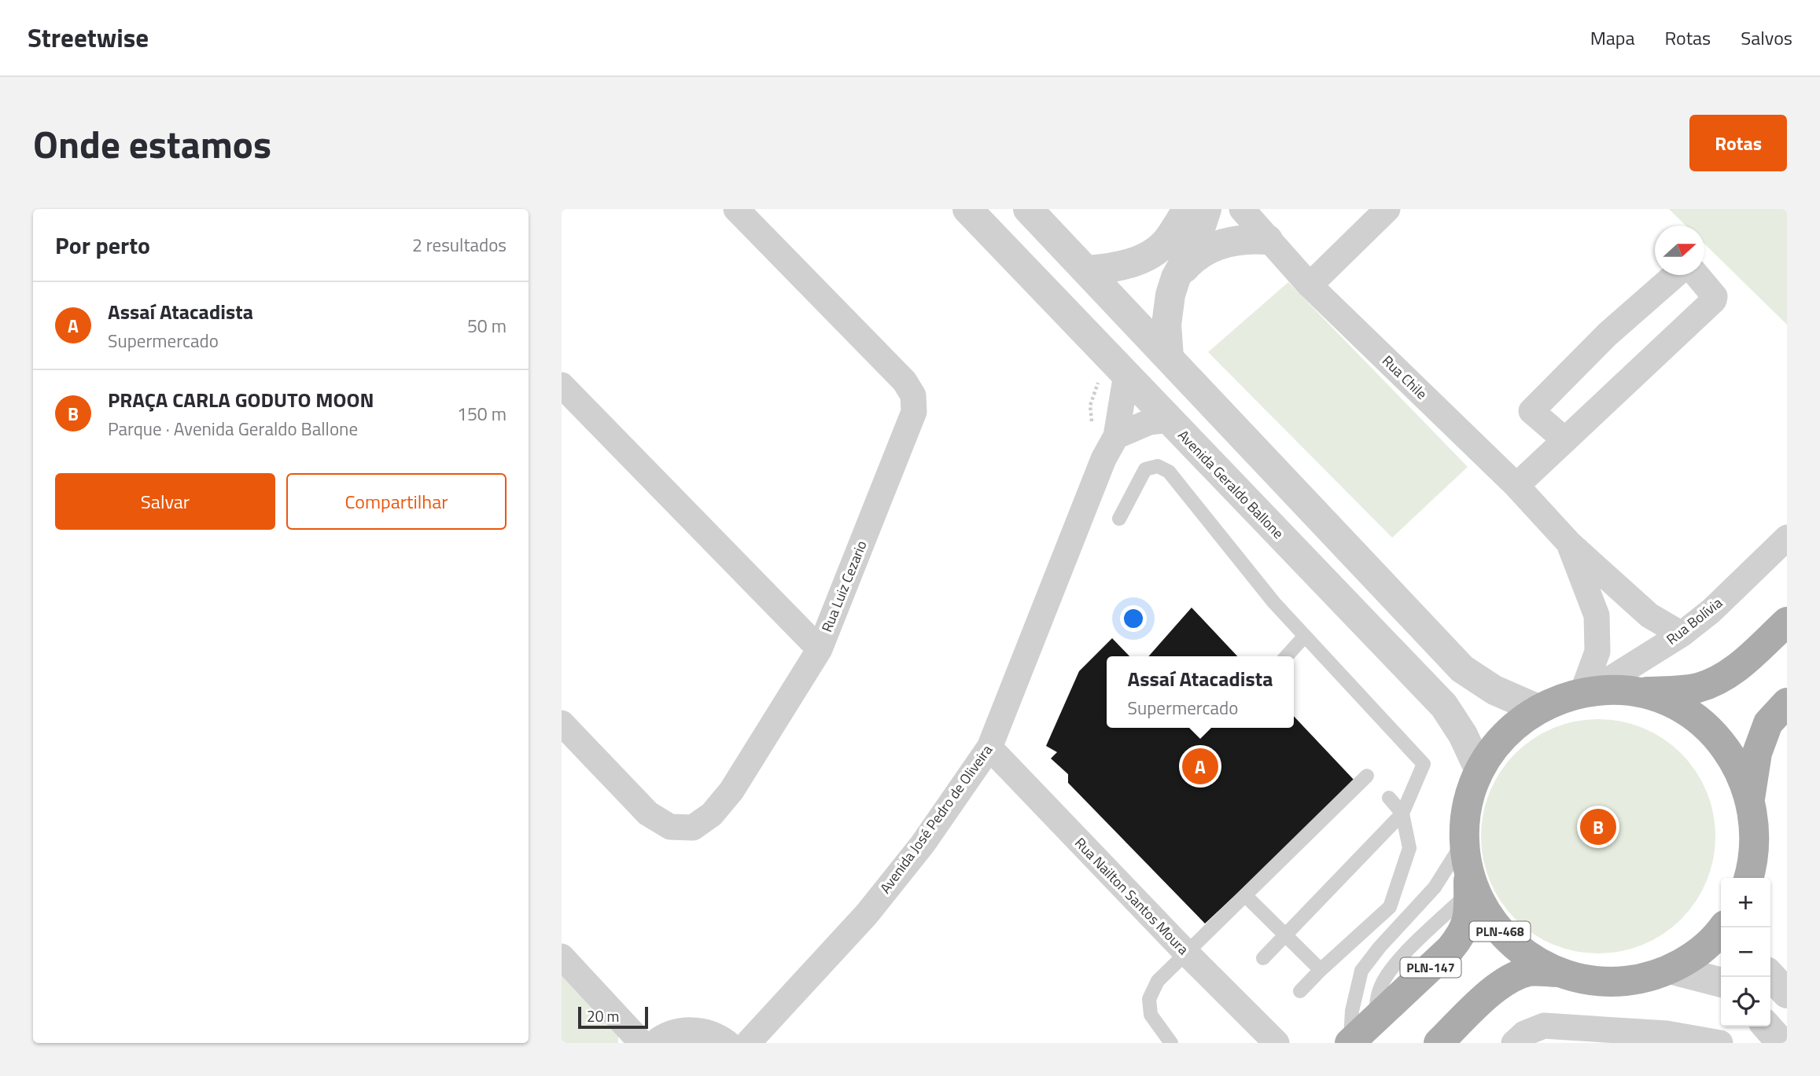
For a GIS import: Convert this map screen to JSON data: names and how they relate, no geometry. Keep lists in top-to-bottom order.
{
  "streets": {
    "main road": ["PLN-468", "PLN-147"],
    "street": [
      "Rua Chile",
      "Avenida Geraldo Ballone",
      "Rua Luiz Cezario",
      "Rua Bolívia",
      "Avenida José Pedro de Oliveira",
      "Rua Nailton Santos Moura"
    ]
  },
  "crossings": [
    ["Rua Chile", "Rua Bolívia"],
    ["Rua Chile", "PLN-468"],
    ["Avenida Geraldo Ballone", "Avenida José Pedro de Oliveira"],
    ["Avenida Geraldo Ballone", "PLN-468"],
    ["Rua Bolívia", "PLN-468"],
    ["Avenida José Pedro de Oliveira", "Rua Nailton Santos Moura"],
    ["PLN-468", "PLN-147"]
  ],
  "scale_bar": "20 m",
  "north": "right",
  "page": {
    "header": "Streetwise",
    "nav": ["Mapa", "Rotas", "Salvos"],
    "title": "Onde estamos",
    "buttons": [
      "Rotas",
      ["Salvar", "Compartilhar"]
    ],
    "heading": ["Por perto", "2 resultados"],
    "list": [
      {
        "mark": "A",
        "name": "Assaí Atacadista",
        "note": "Supermercado",
        "value": "50 m"
      },
      {
        "mark": "B",
        "name": "PRAÇA CARLA GODUTO MOON",
        "note": "Parque · Avenida Geraldo Ballone",
        "value": "150 m"
      }
    ],
    "popup": ["Assaí Atacadista", "Supermercado"],
    "pins": ["A", "B"],
    "map_buttons": ["+", "−"],
    "scale": "20 m"
  }
}
